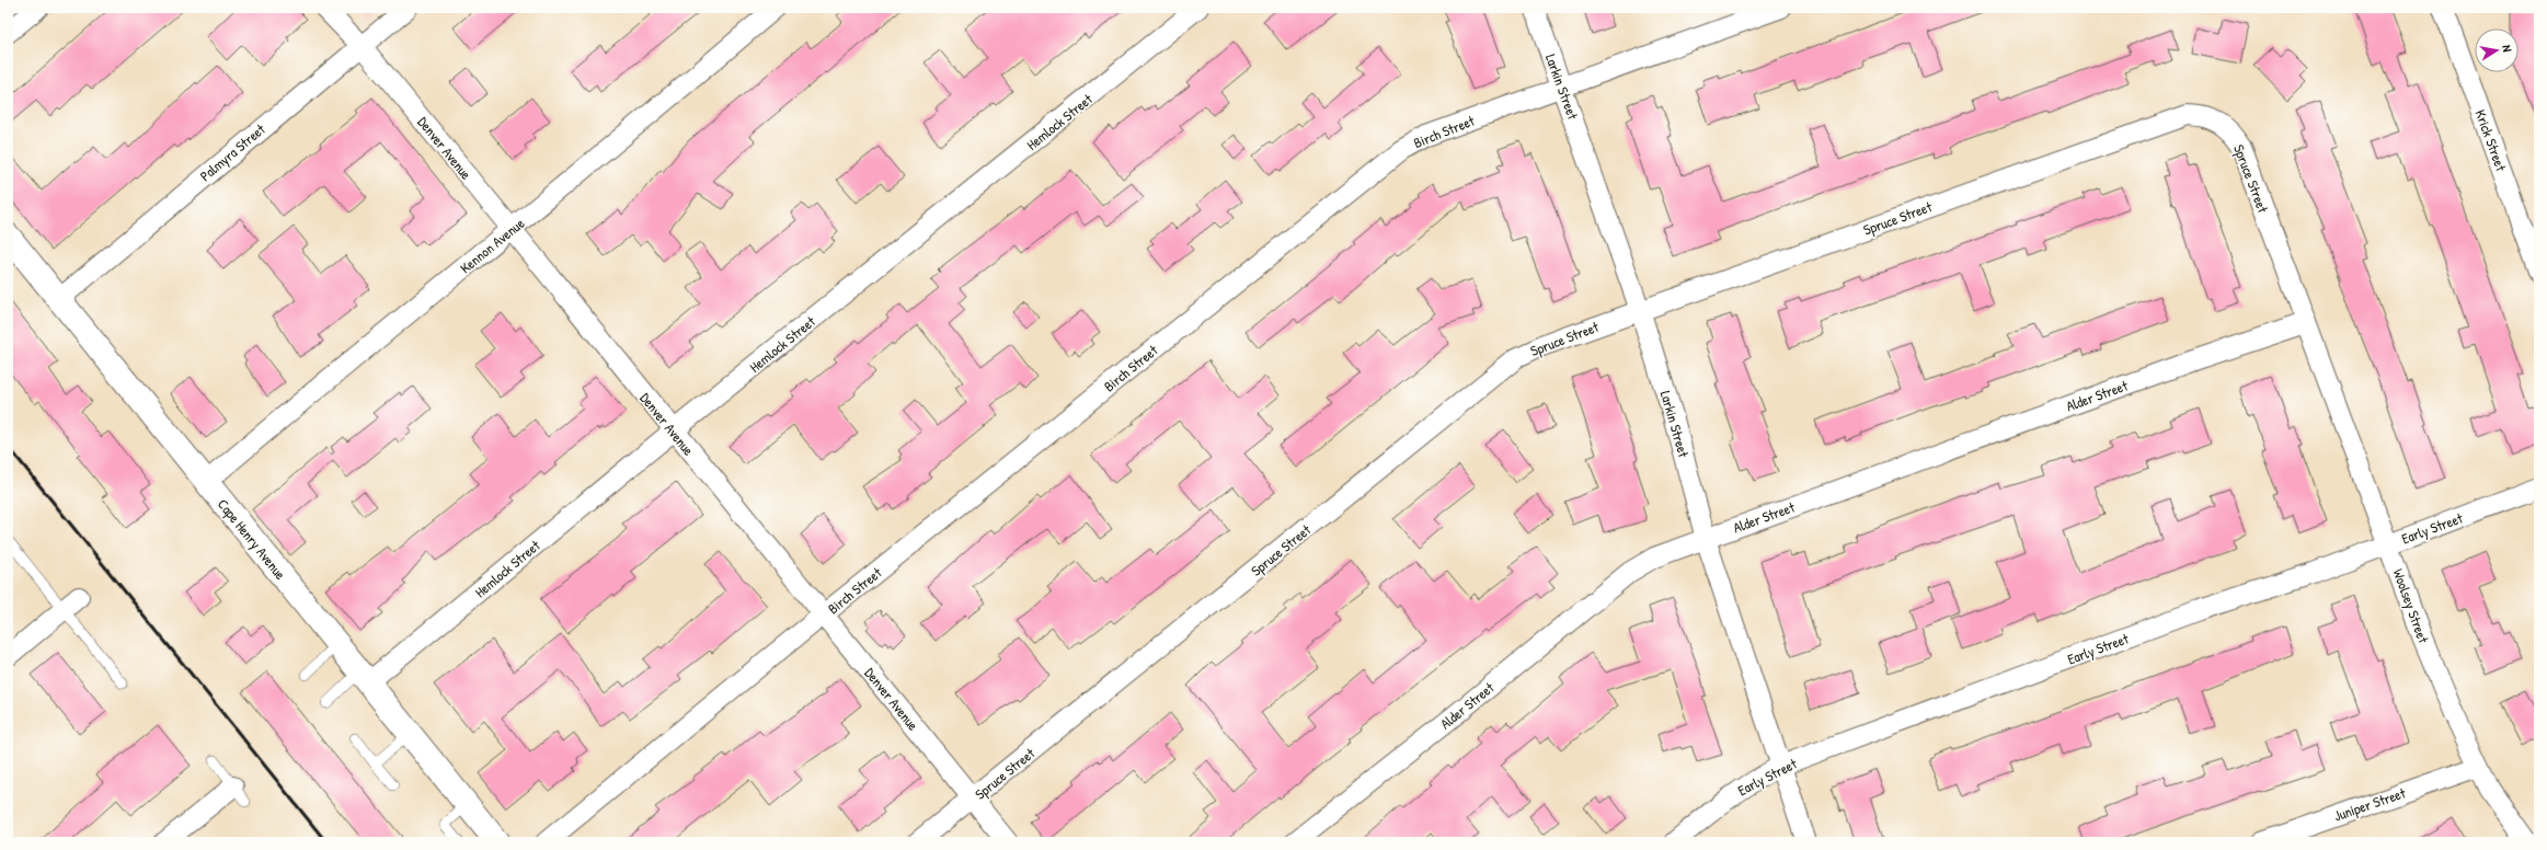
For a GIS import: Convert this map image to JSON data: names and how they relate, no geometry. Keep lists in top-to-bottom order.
{
  "streets": {
    "street": [
      "Larkin Street",
      "Hemlock Street",
      "Birch Street",
      "Krick Street",
      "Denver Avenue",
      "Palmyra Street",
      "Spruce Street",
      "Kennon Avenue",
      "Alder Street",
      "Early Street",
      "Cape Henry Avenue",
      "Woolsey Street",
      "Juniper Street"
    ]
  },
  "crossings": [
    ["Larkin Street", "Birch Street"],
    ["Larkin Street", "Spruce Street"],
    ["Larkin Street", "Alder Street"],
    ["Larkin Street", "Early Street"],
    ["Hemlock Street", "Denver Avenue"],
    ["Hemlock Street", "Cape Henry Avenue"],
    ["Birch Street", "Denver Avenue"],
    ["Denver Avenue", "Palmyra Street"],
    ["Denver Avenue", "Spruce Street"],
    ["Denver Avenue", "Kennon Avenue"],
    ["Palmyra Street", "Cape Henry Avenue"],
    ["Spruce Street", "Woolsey Street"],
    ["Kennon Avenue", "Cape Henry Avenue"],
    ["Alder Street", "Woolsey Street"],
    ["Early Street", "Woolsey Street"],
    ["Woolsey Street", "Juniper Street"]
  ],
  "north": "right"
}
